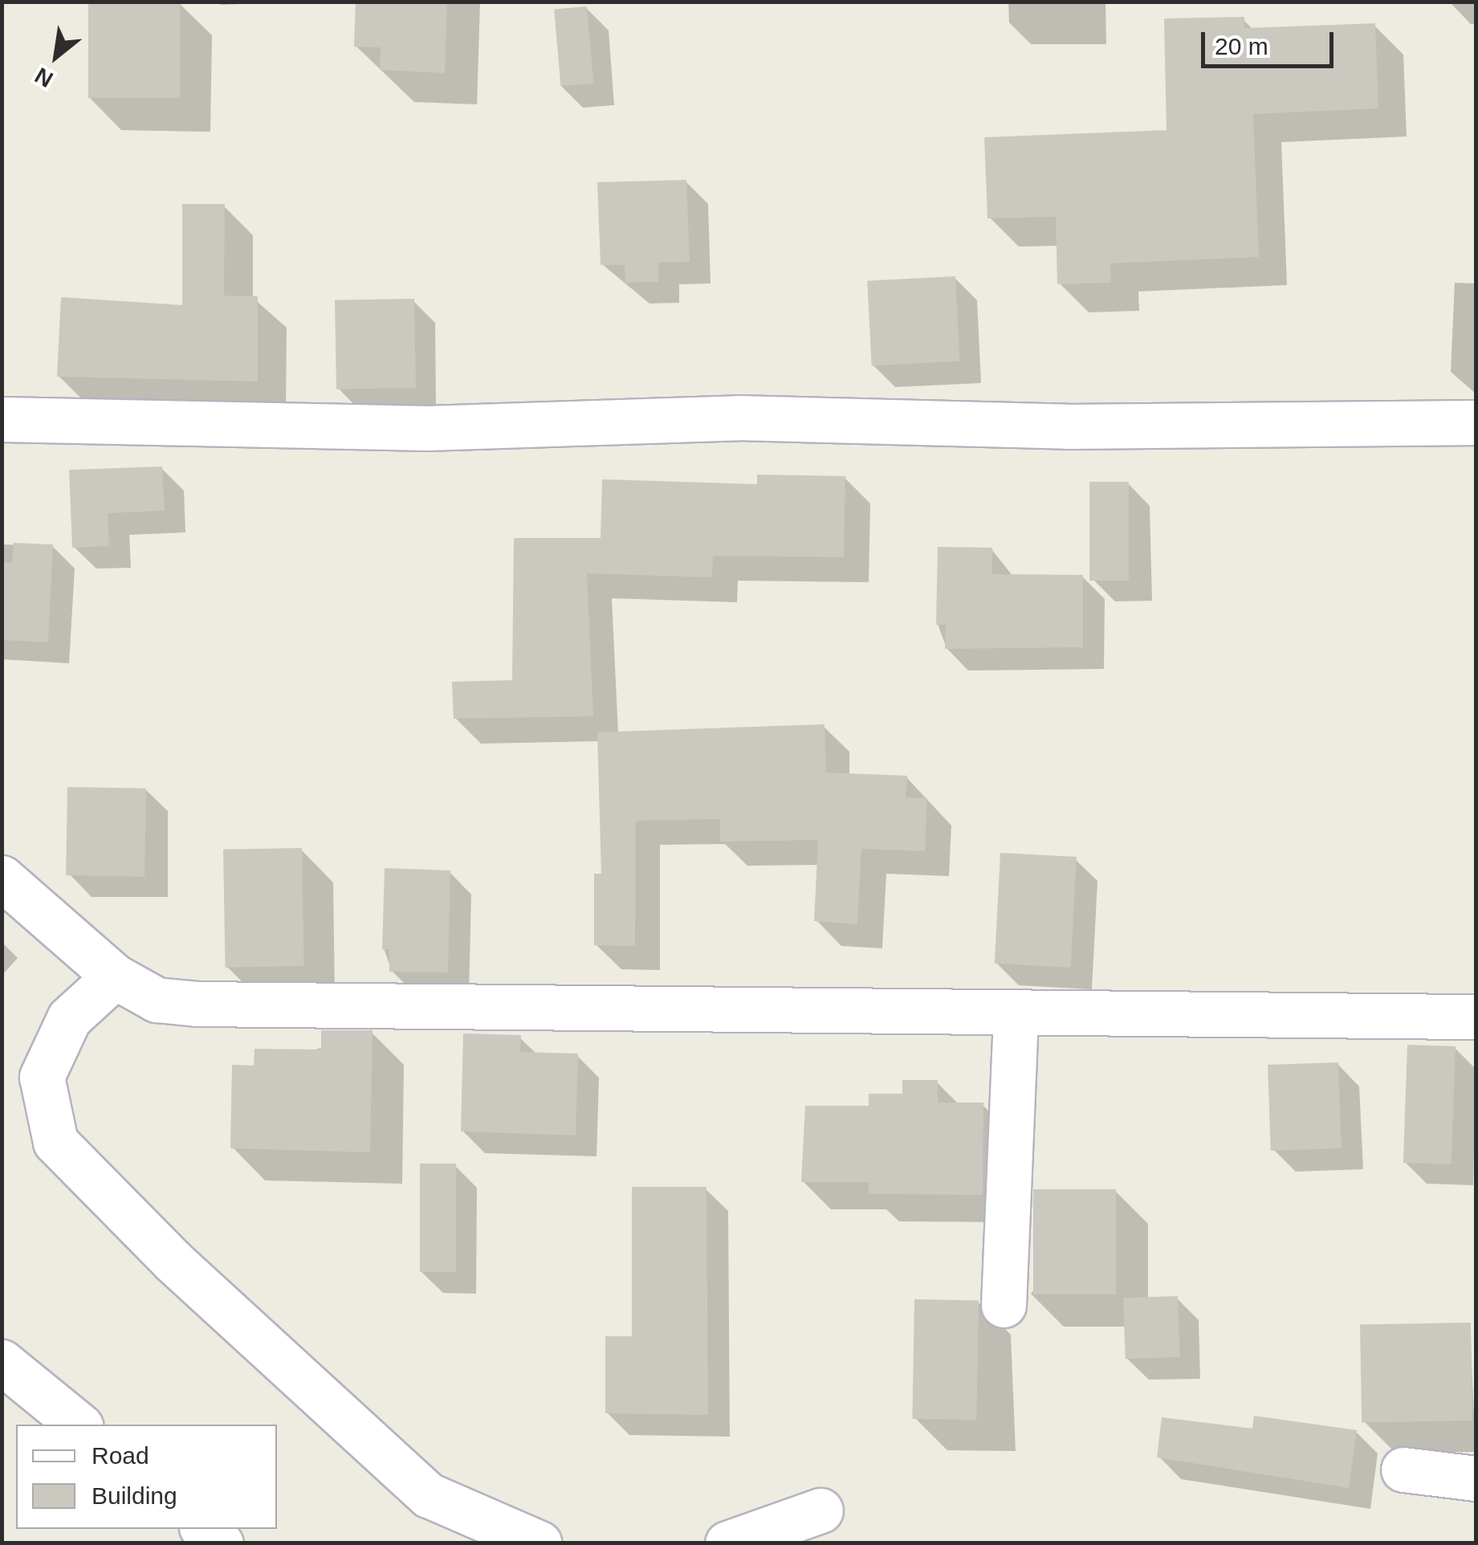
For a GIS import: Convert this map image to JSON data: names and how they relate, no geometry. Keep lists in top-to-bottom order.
{
  "legend": ["Road", "Building"],
  "scale_bar": "20 m",
  "north": "bottom left"
}
